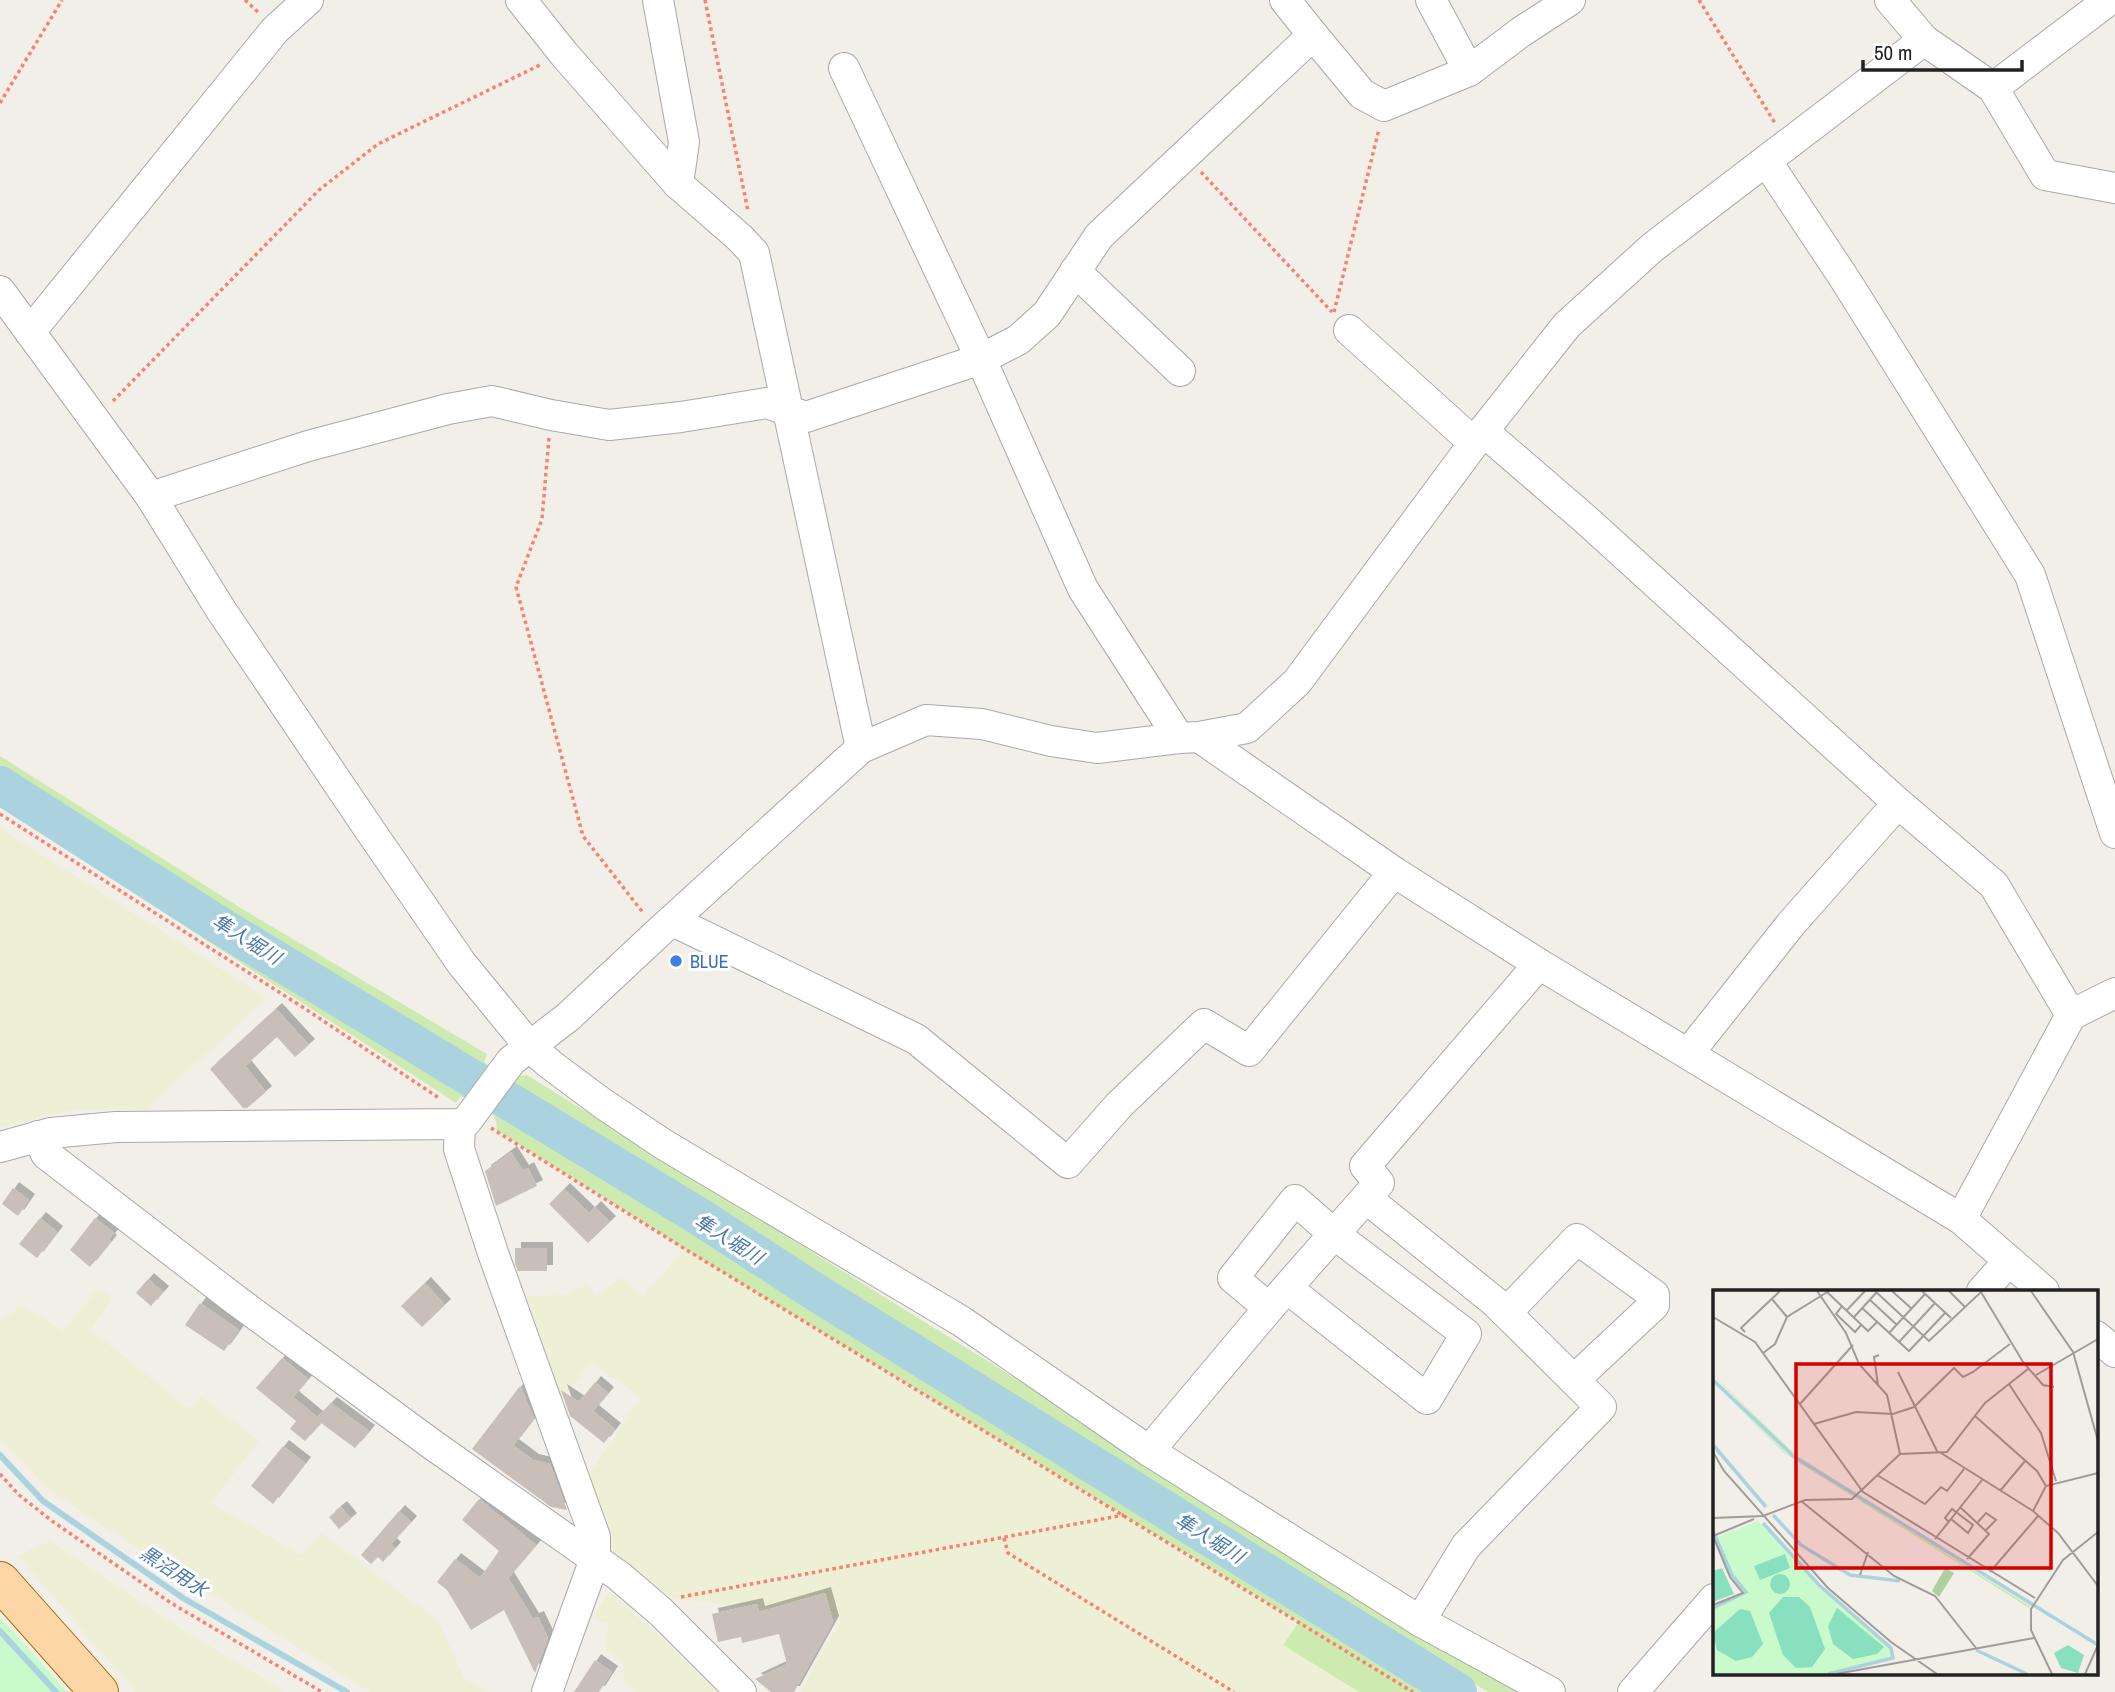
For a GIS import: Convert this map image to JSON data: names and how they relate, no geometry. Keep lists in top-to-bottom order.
{
  "water": ["隼人堀川", "黒沼用水"],
  "places": ["BLUE"],
  "scale_bar": "50 m"
}
